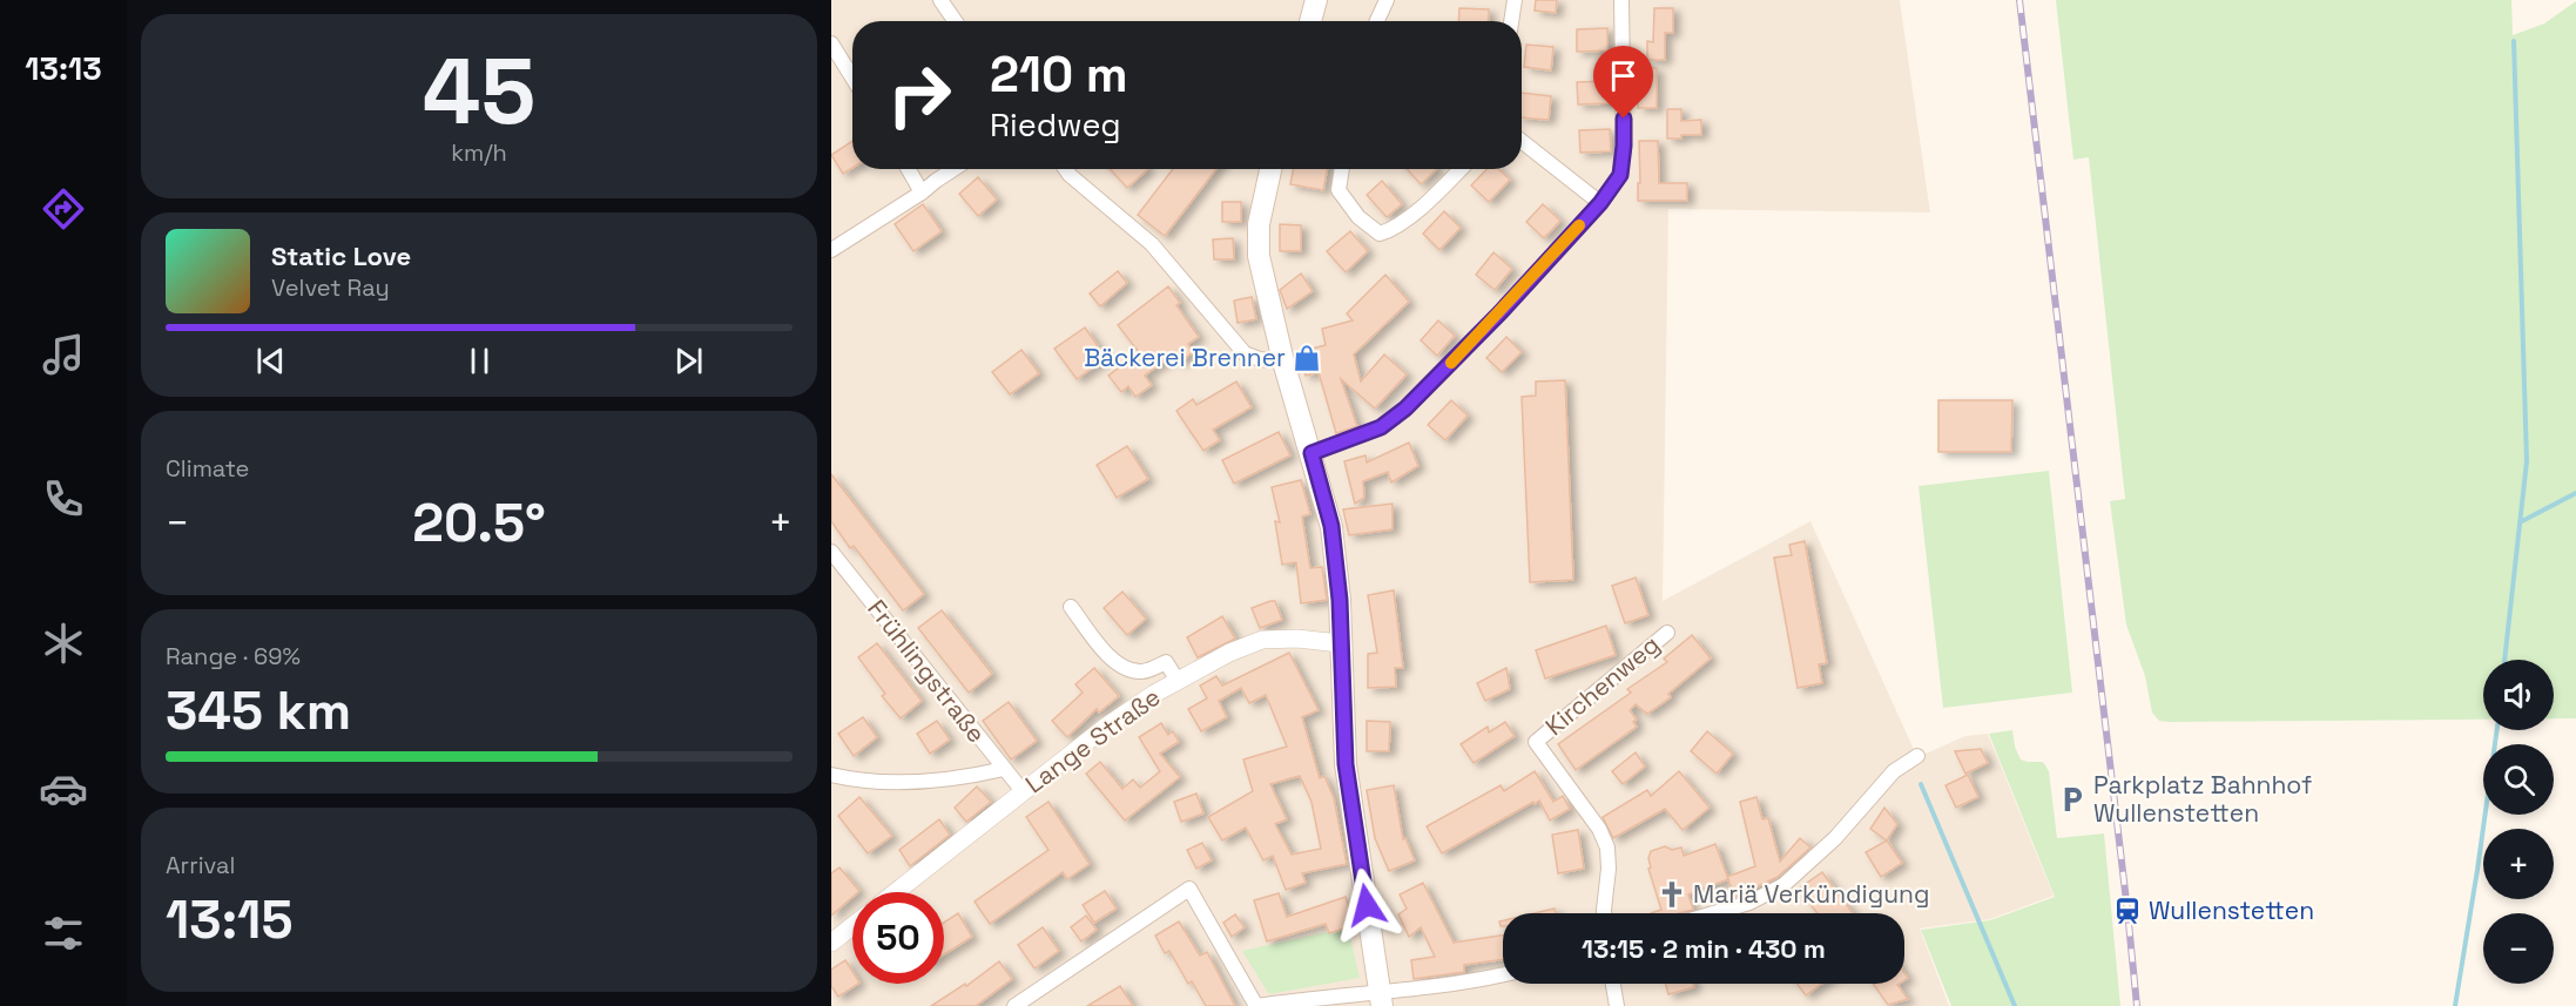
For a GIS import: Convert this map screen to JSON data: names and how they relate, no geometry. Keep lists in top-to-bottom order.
{
  "streets": {
    "street": ["Frühlingstraße", "Kirchenweg", "Lange Straße"]
  },
  "crossings": [
    ["Frühlingstraße", "Lange Straße"]
  ],
  "places": {
    "shop": ["Bäckerei Brenner"],
    "parking": ["Parkplatz Bahnhof Wullenstetten"],
    "church": ["Mariä Verkündigung"],
    "station": ["Wullenstetten"]
  },
  "page": {
    "tabs": "13:13",
    "tile": [
      ["45", "km/h"],
      "Climate",
      ["Range · 69%", "345 km"],
      ["Arrival", "13:15"]
    ],
    "turn": ["210 m", "Riedweg"],
    "song": ["Static Love", "Velvet Ray"],
    "heat": ["−", "20.5°", "+"],
    "map_buttons": ["+", "−"],
    "limit": "50",
    "trip": "13:15 · 2 min · 430 m"
  }
}
